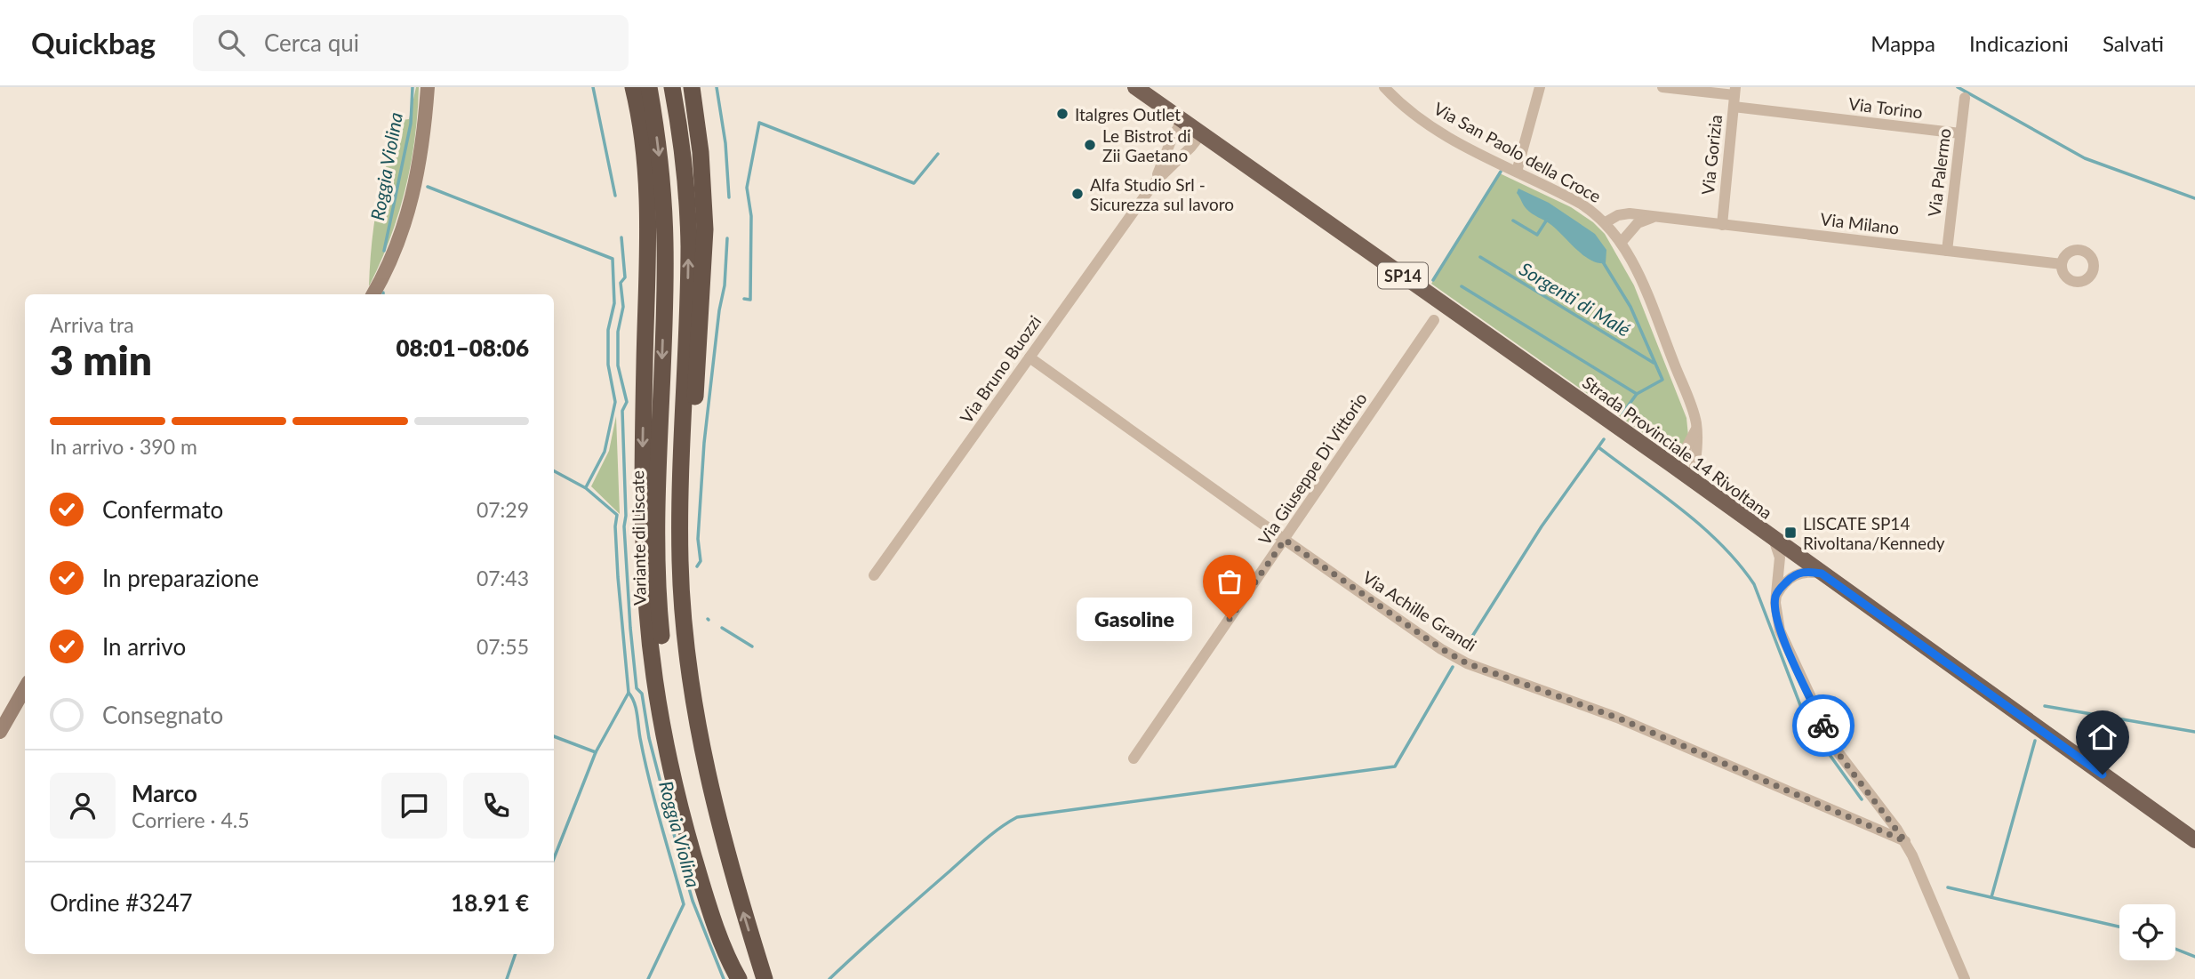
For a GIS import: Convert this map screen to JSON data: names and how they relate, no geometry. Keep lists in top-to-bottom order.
{
  "streets": {
    "highway": ["Variante di Liscate"],
    "main road": ["SP14", "Strada Provinciale 14 Rivoltana"],
    "street": [
      "Via Torino",
      "Via San Paolo della Croce",
      "Via Gorizia",
      "Via Palermo",
      "Via Milano",
      "Via Bruno Buozzi",
      "Via Giuseppe Di Vittorio",
      "Via Achille Grandi"
    ]
  },
  "crossings": [
    ["Via Torino", "Via Gorizia"],
    ["Via Torino", "Via Palermo"],
    ["Via San Paolo della Croce", "Via Milano"],
    ["Via San Paolo della Croce", "Strada Provinciale 14 Rivoltana"],
    ["Via Gorizia", "Via Milano"],
    ["Via Palermo", "Via Milano"],
    ["Via Bruno Buozzi", "Strada Provinciale 14 Rivoltana"],
    ["Via Bruno Buozzi", "Via Achille Grandi"],
    ["Via Giuseppe Di Vittorio", "Via Achille Grandi"]
  ],
  "water": ["Roggia Violina", "Sorgenti di Malé"],
  "places": {
    "other": [
      "Italgres Outlet",
      "Le Bistrot di Zii Gaetano",
      "Alfa Studio Srl - Sicurezza sul lavoro",
      "Gasoline"
    ],
    "transit": ["LISCATE SP14 Rivoltana/Kennedy"]
  },
  "page": {
    "header": "Quickbag",
    "search": "Cerca qui",
    "nav": ["Mappa", "Indicazioni", "Salvati"],
    "heading": ["3 min", "Arriva tra", "08:01–08:06"],
    "panel": [
      "Marco",
      "Corriere · 4.5",
      "Ordine #3247",
      "18.91 €"
    ],
    "bar": "In arrivo · 390 m",
    "list": [
      ["Confermato", "07:29"],
      ["In preparazione", "07:43"],
      ["In arrivo", "07:55"],
      "Consegnato"
    ],
    "bubble": "Gasoline"
  }
}
